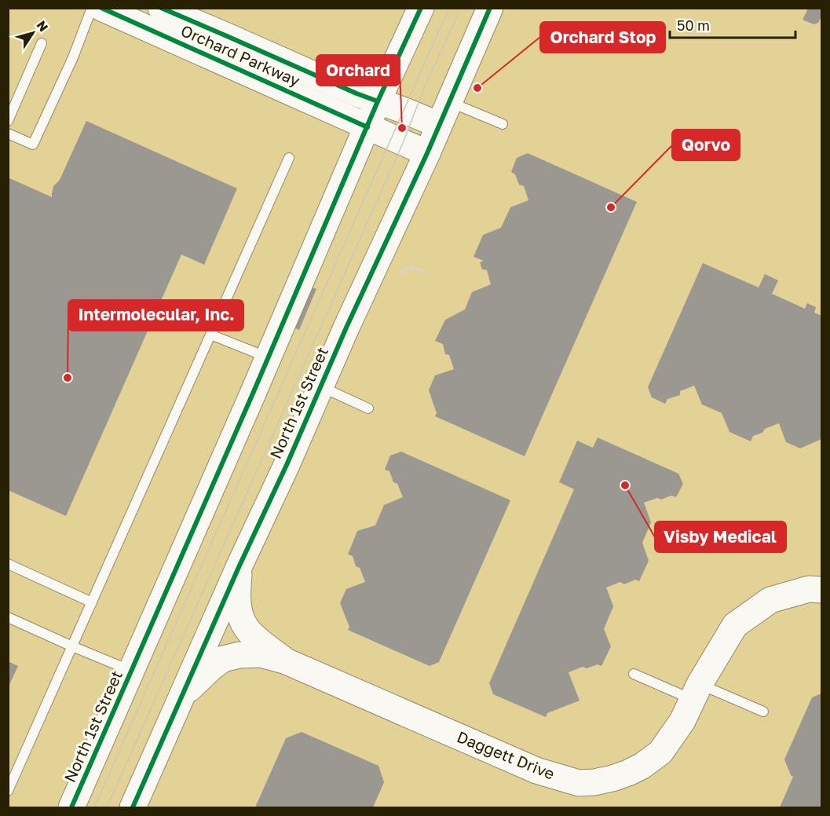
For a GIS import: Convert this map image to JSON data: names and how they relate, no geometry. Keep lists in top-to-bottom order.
{
  "streets": {
    "main road": ["Orchard Parkway", "North 1st Street", "Daggett Drive"]
  },
  "crossings": [
    ["Orchard Parkway", "North 1st Street"]
  ],
  "places": [
    "Orchard Stop",
    "Orchard",
    "Qorvo",
    "Intermolecular, Inc.",
    "Visby Medical"
  ],
  "scale_bar": "50 m",
  "north": "top right"
}
